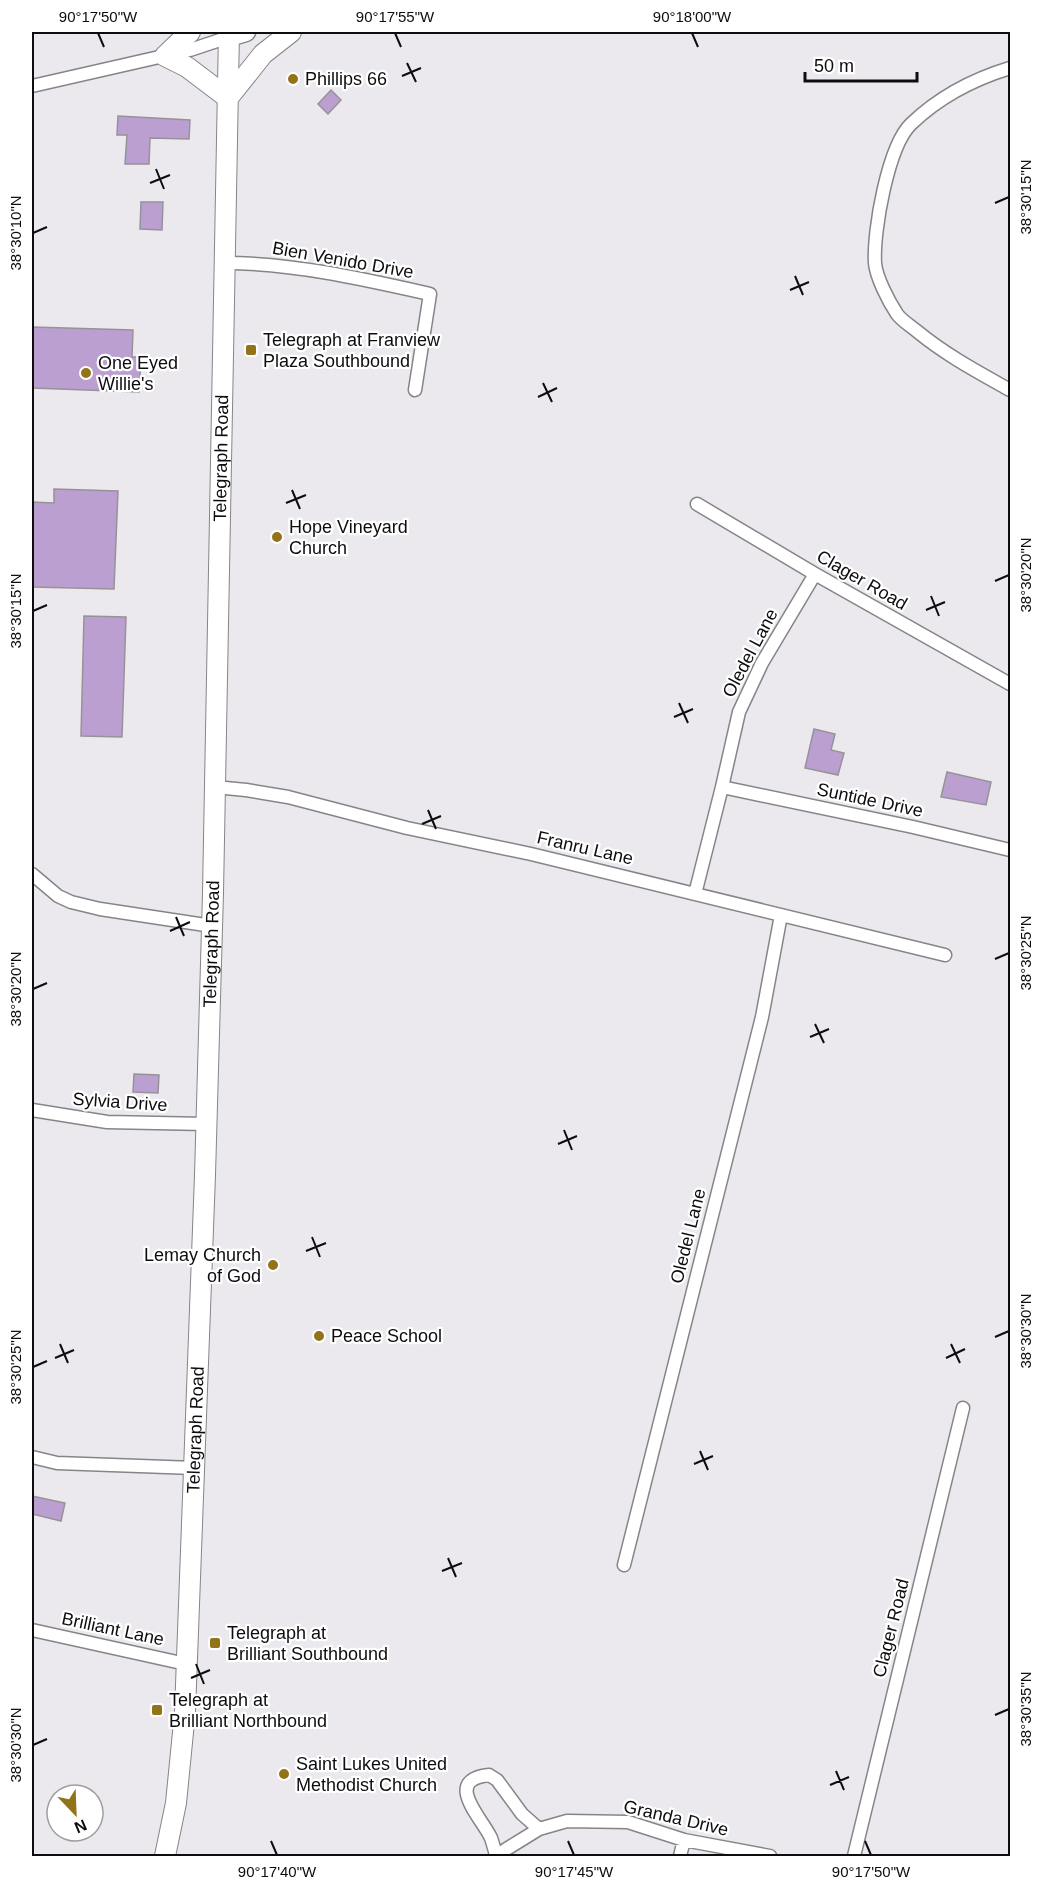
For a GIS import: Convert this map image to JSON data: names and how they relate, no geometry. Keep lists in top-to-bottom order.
{
  "streets": {
    "main road": ["Telegraph Road"],
    "street": [
      "Bien Venido Drive",
      "Clager Road",
      "Oledel Lane",
      "Suntide Drive",
      "Franru Lane",
      "Sylvia Drive",
      "Brilliant Lane",
      "Granda Drive"
    ]
  },
  "crossings": [
    ["Bien Venido Drive", "Telegraph Road"],
    ["Telegraph Road", "Franru Lane"],
    ["Telegraph Road", "Sylvia Drive"],
    ["Telegraph Road", "Brilliant Lane"],
    ["Clager Road", "Oledel Lane"],
    ["Oledel Lane", "Suntide Drive"],
    ["Oledel Lane", "Franru Lane"]
  ],
  "places": {
    "other": [
      "Phillips 66",
      "One Eyed Willie's",
      "Hope Vineyard Church",
      "Lemay Church of God",
      "Peace School",
      "Saint Lukes United Methodist Church"
    ],
    "transit": ["Telegraph at Franview Plaza Southbound", "Telegraph at Brilliant Southbound", "Telegraph at Brilliant Northbound"]
  },
  "scale_bar": "50 m",
  "north": "bottom right",
  "coordinates": [
    "90°17'50\"W",
    "90°17'55\"W",
    "90°18'00\"W",
    "38°30'15\"N",
    "38°30'10\"N",
    "38°30'20\"N",
    "38°30'25\"N",
    "38°30'30\"N",
    "38°30'35\"N",
    "90°17'40\"W",
    "90°17'45\"W"
  ]
}
